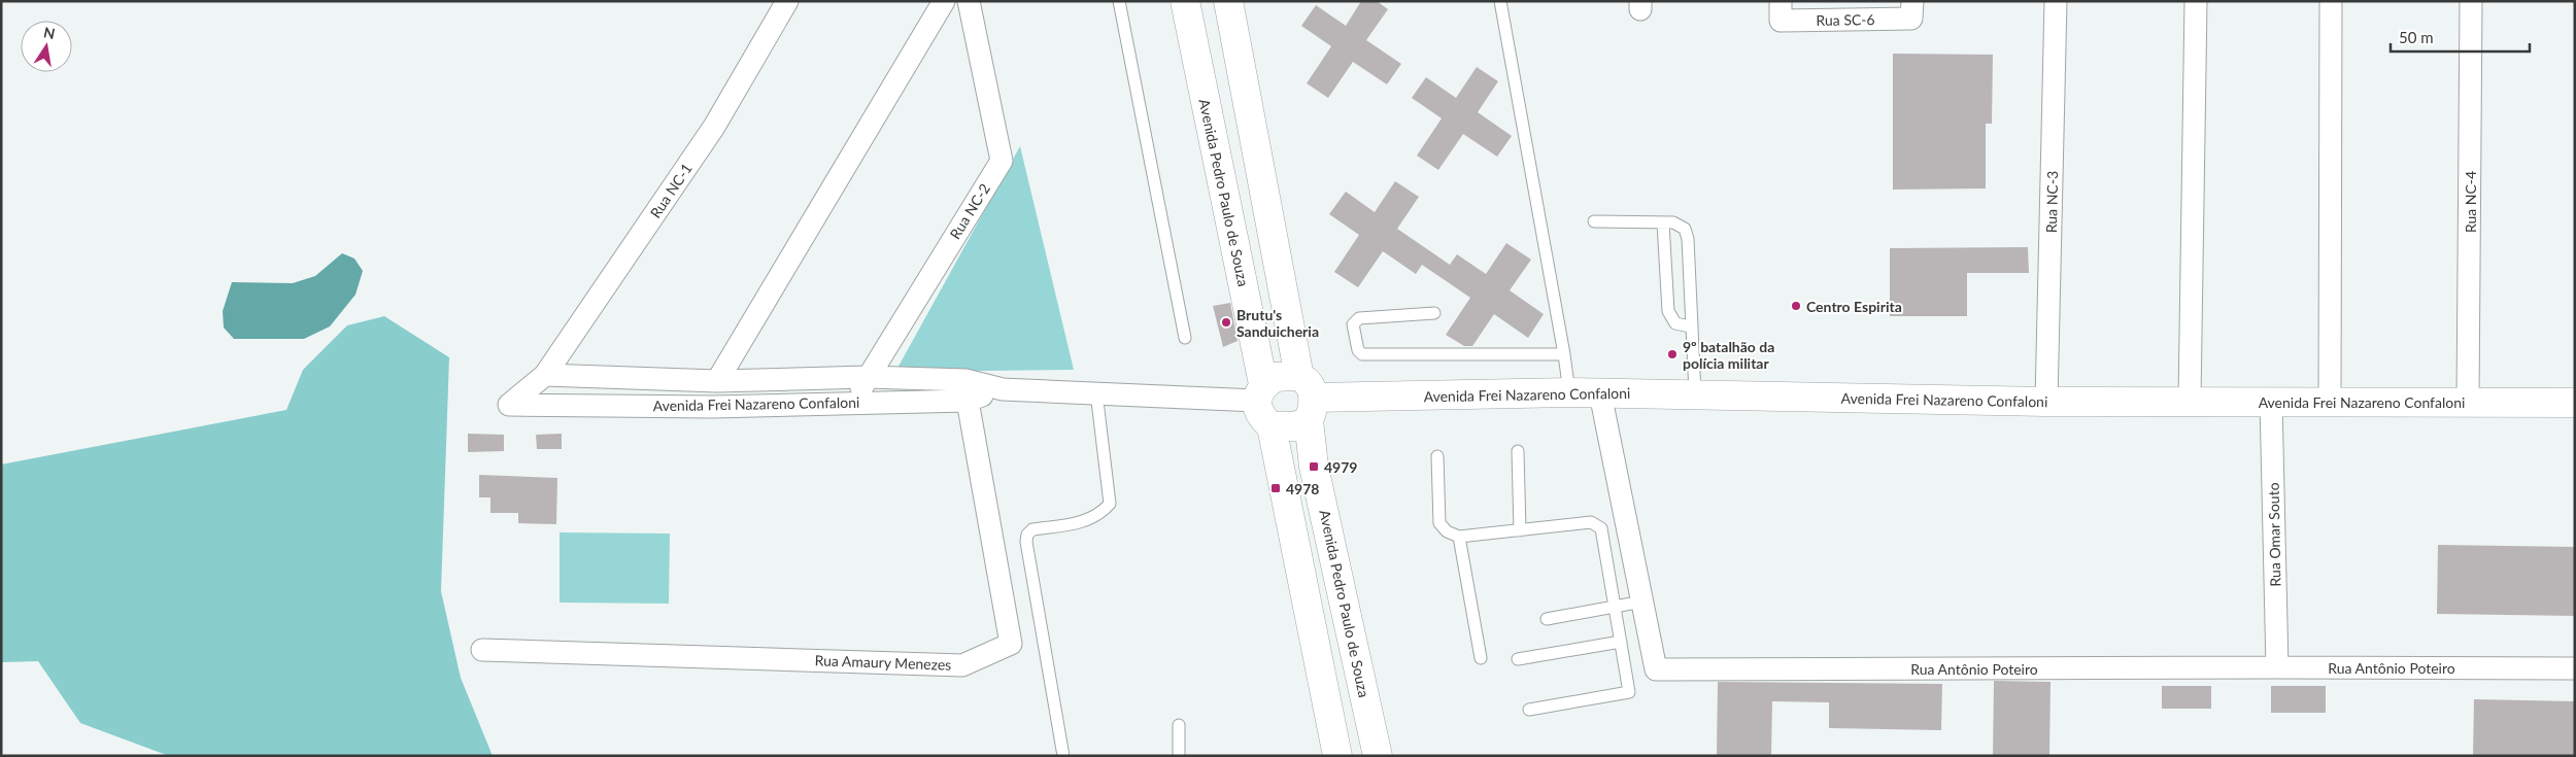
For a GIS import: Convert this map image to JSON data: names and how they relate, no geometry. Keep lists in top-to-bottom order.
{
  "streets": {
    "main road": ["Avenida Pedro Paulo de Souza", "Avenida Frei Nazareno Confaloni"],
    "street": [
      "Rua SC-6",
      "Rua NC-1",
      "Rua NC-3",
      "Rua NC-4",
      "Rua NC-2",
      "Rua Omar Souto",
      "Rua Amaury Menezes",
      "Rua Antônio Poteiro"
    ]
  },
  "crossings": [
    ["Rua NC-1", "Avenida Frei Nazareno Confaloni"],
    ["Avenida Pedro Paulo de Souza", "Avenida Frei Nazareno Confaloni"],
    ["Rua NC-3", "Avenida Frei Nazareno Confaloni"],
    ["Rua NC-4", "Avenida Frei Nazareno Confaloni"],
    ["Rua NC-2", "Avenida Frei Nazareno Confaloni"],
    ["Avenida Frei Nazareno Confaloni", "Rua Omar Souto"],
    ["Avenida Frei Nazareno Confaloni", "Rua Amaury Menezes"],
    ["Avenida Frei Nazareno Confaloni", "Rua Antônio Poteiro"],
    ["Rua Omar Souto", "Rua Antônio Poteiro"]
  ],
  "places": {
    "other": ["Centro Espirita", "Brutu's Sanduicheria", "9º batalhão da polícia militar"],
    "transit": ["4979", "4978"]
  },
  "scale_bar": "50 m",
  "north": "top"
}
